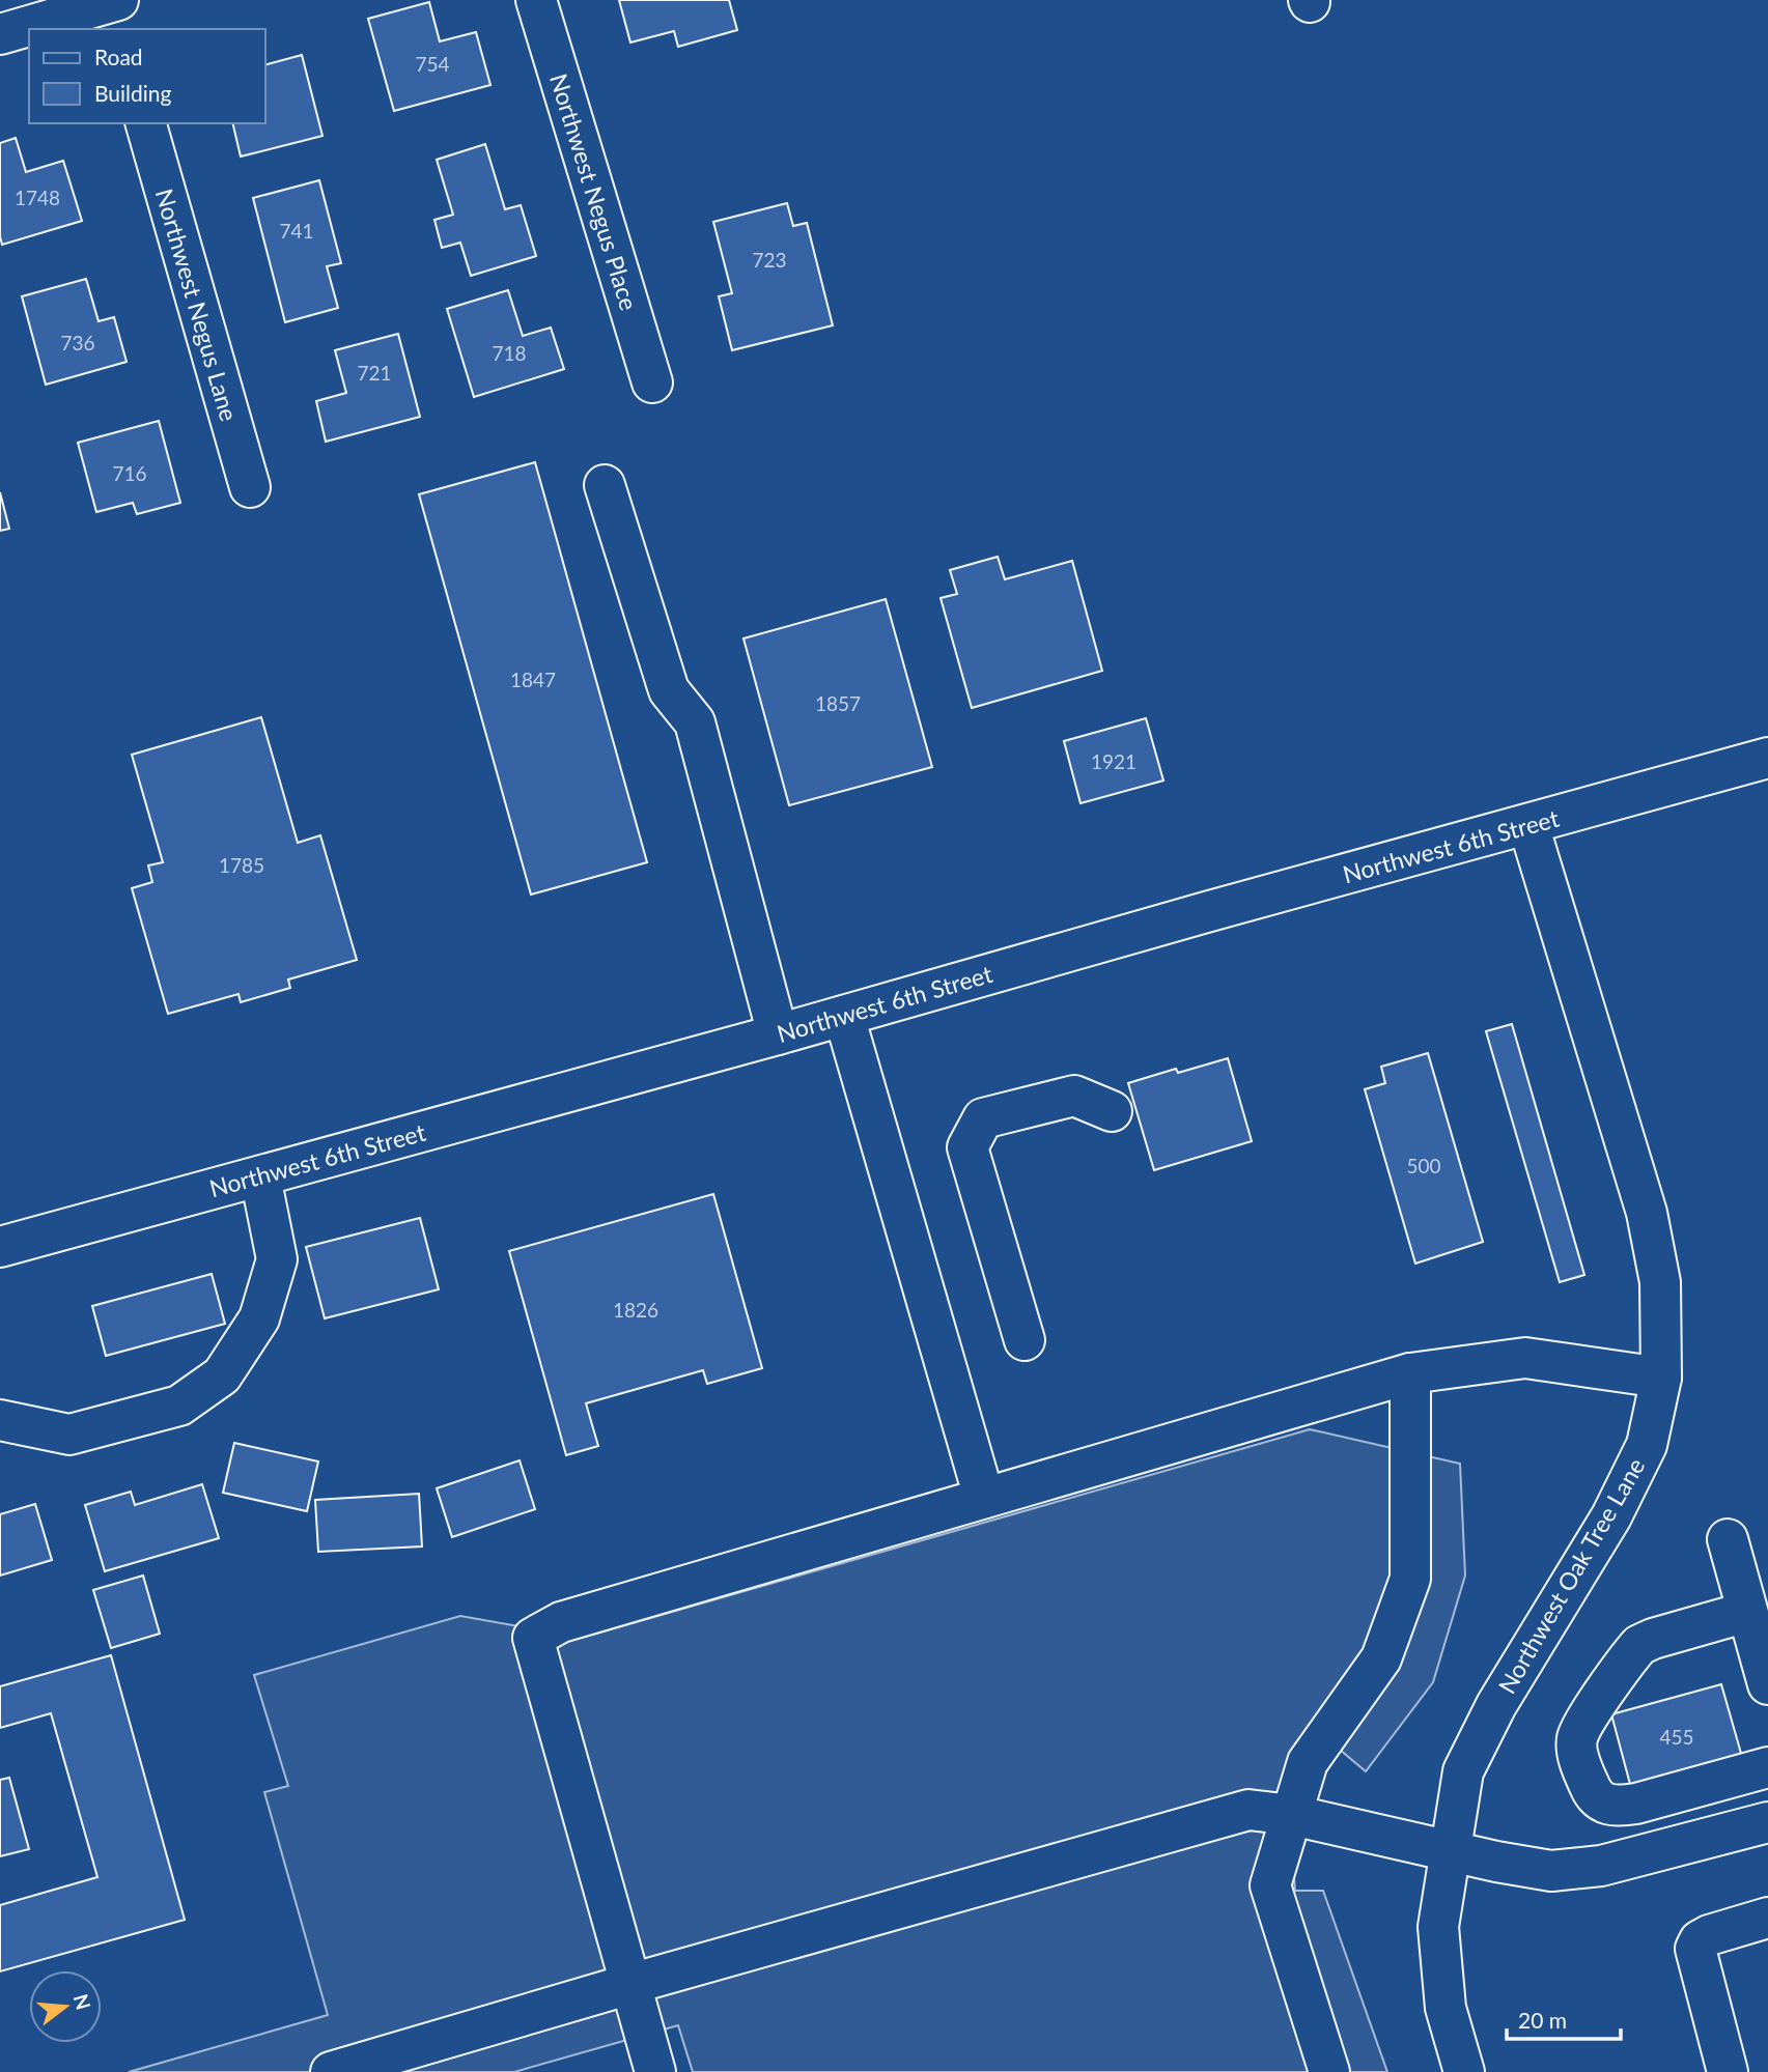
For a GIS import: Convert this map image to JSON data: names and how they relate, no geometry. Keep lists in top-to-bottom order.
{
  "streets": {
    "street": [
      "Northwest Negus Place",
      "Northwest Negus Lane",
      "Northwest 6th Street",
      "Northwest Oak Tree Lane"
    ]
  },
  "crossings": [
    ["Northwest 6th Street", "Northwest Oak Tree Lane"]
  ],
  "house_numbers": [
    "754",
    "1748",
    "741",
    "723",
    "736",
    "718",
    "721",
    "716",
    "1847",
    "1857",
    "1921",
    "1785",
    "500",
    "1826",
    "455"
  ],
  "legend": ["Road", "Building"],
  "scale_bar": "20 m",
  "north": "right"
}
